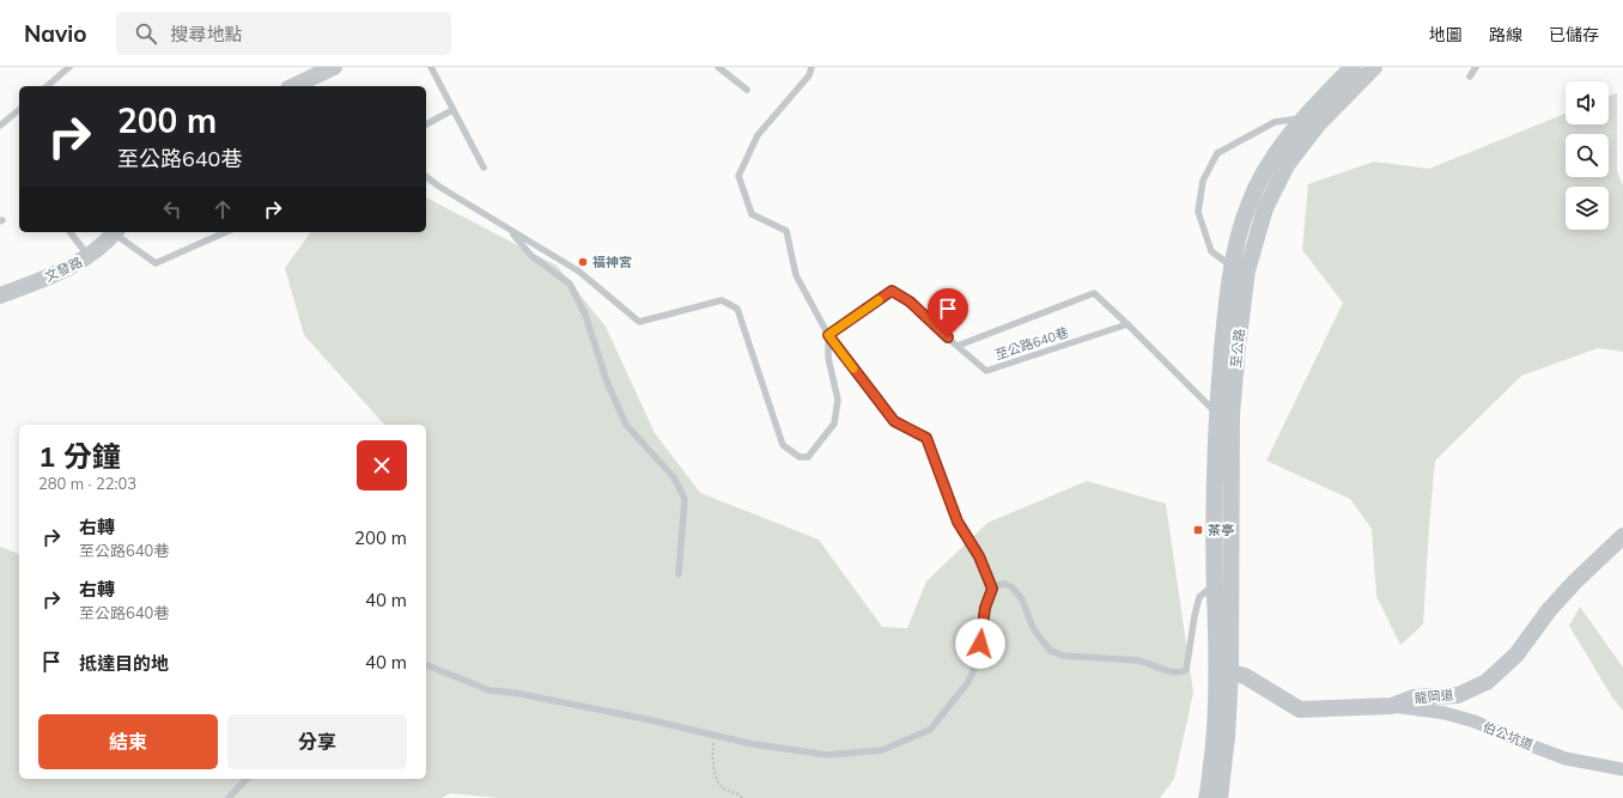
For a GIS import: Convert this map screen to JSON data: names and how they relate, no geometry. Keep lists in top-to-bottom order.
{
  "streets": {
    "street": [
      "文發路",
      "至公路",
      "龍岡道",
      "伯公坑道"
    ],
    "lane": ["至公路640巷"]
  },
  "crossings": [
    ["至公路", "龍岡道"],
    ["龍岡道", "伯公坑道"]
  ],
  "places": {
    "other": ["福神宮"],
    "transit": ["茶亭"]
  },
  "page": {
    "header": "Navio",
    "search": "搜尋地點",
    "nav": ["地圖", "路線", "已儲存"],
    "turn": ["200 m", "至公路640巷"],
    "heading": ["1 分鐘", "280 m · 22:03"],
    "list": [
      {
        "name": "右轉",
        "note": "至公路640巷",
        "value": "200 m"
      },
      {
        "name": "右轉",
        "note": "至公路640巷",
        "value": "40 m"
      },
      {
        "name": "抵達目的地",
        "value": "40 m"
      }
    ],
    "buttons": ["結束", "分享"]
  }
}
